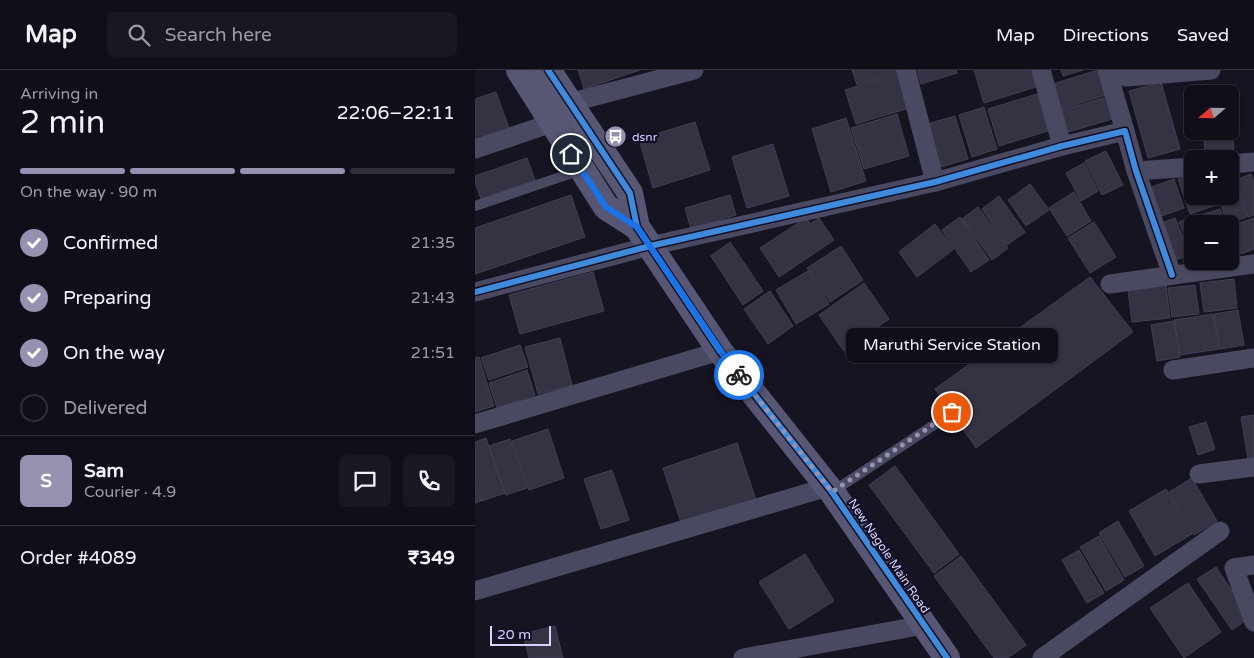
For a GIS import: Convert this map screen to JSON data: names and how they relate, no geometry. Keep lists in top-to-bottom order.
{
  "streets": {
    "street": ["New Nagole Main Road"]
  },
  "places": {
    "bus stop": ["dsnr"],
    "other": ["Maruthi Service Station"]
  },
  "scale_bar": "20 m",
  "north": "left",
  "page": {
    "header": "Map",
    "search": "Search here",
    "nav": ["Map", "Directions", "Saved"],
    "heading": ["2 min", "Arriving in", "22:06–22:11"],
    "panel": [
      "Sam",
      "Courier · 4.9",
      "Order #4089",
      "₹349"
    ],
    "map_buttons": ["+", "−"],
    "bar": "On the way · 90 m",
    "list": [
      ["Confirmed", "21:35"],
      ["Preparing", "21:43"],
      ["On the way", "21:51"],
      "Delivered"
    ],
    "bubble": "Maruthi Service Station",
    "round": "S",
    "scale": "20 m"
  }
}
